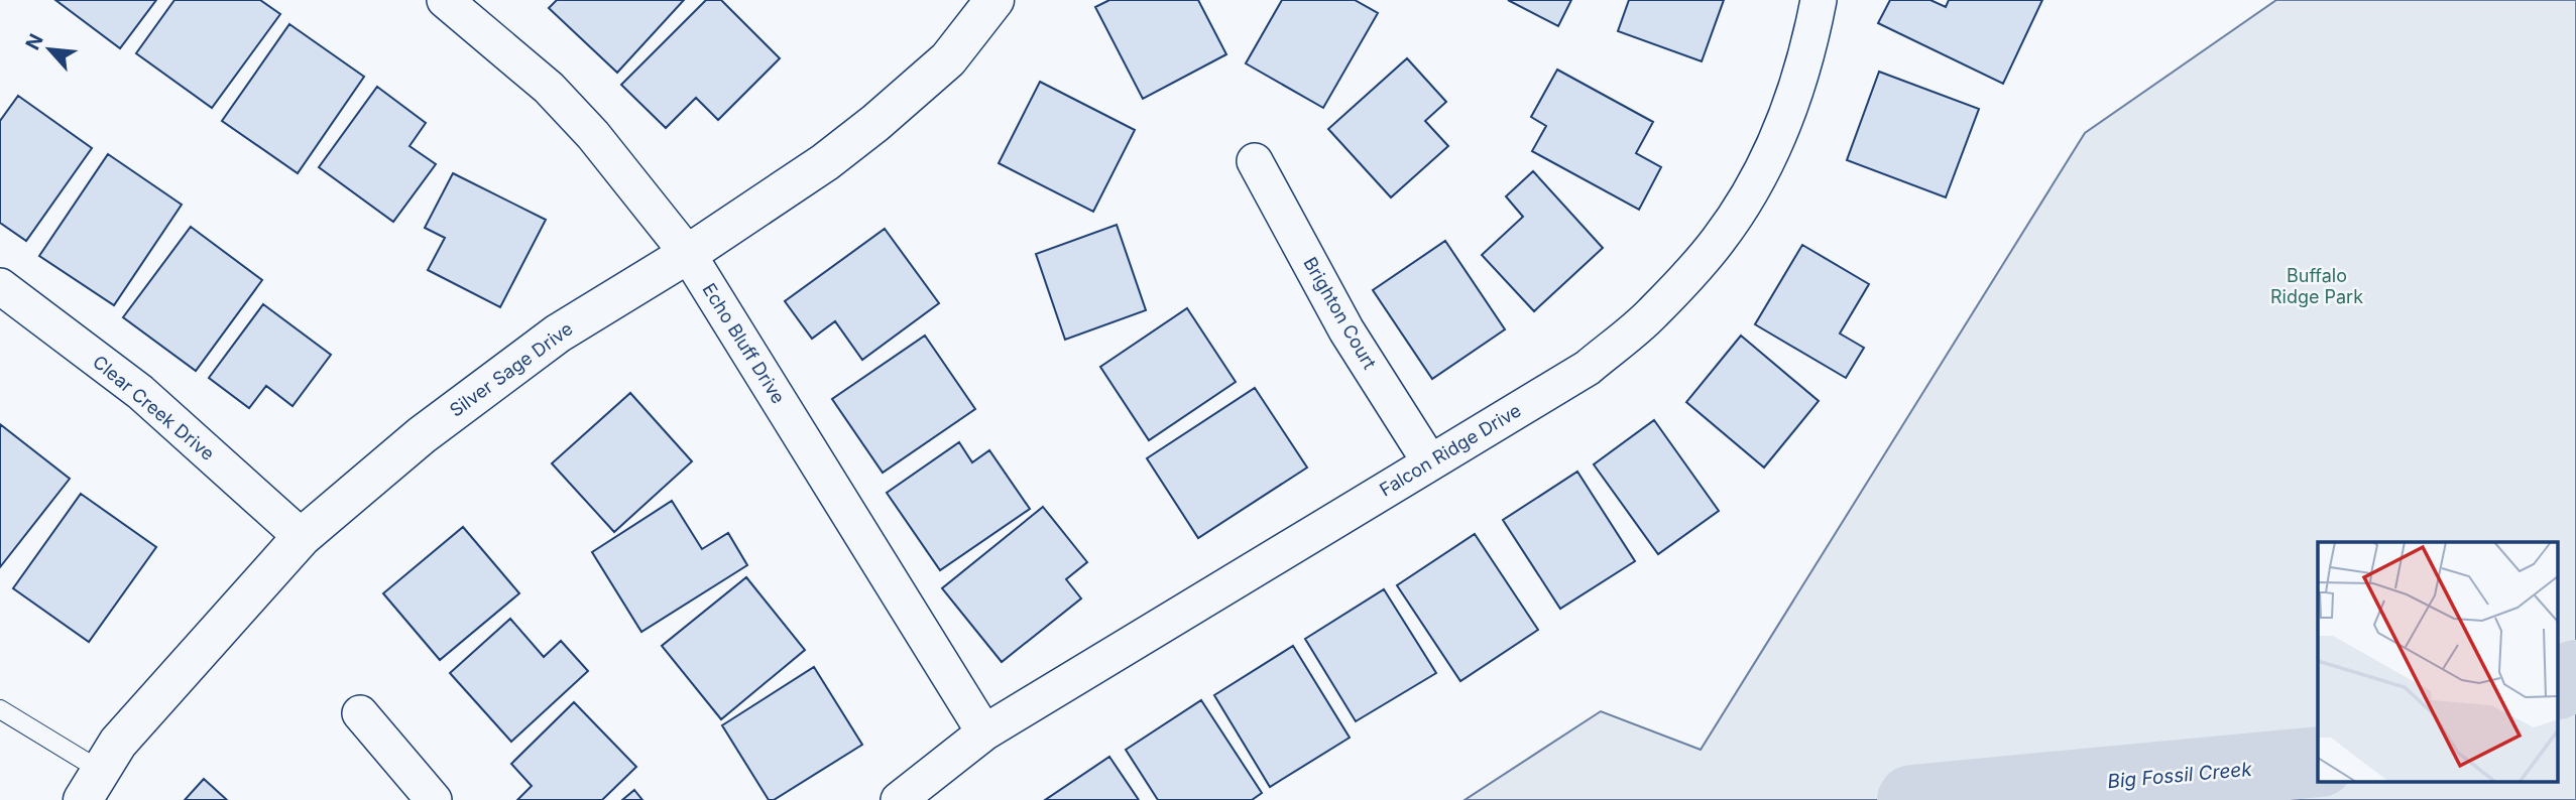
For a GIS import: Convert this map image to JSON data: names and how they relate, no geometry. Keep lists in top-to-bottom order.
{
  "streets": {
    "street": [
      "Brighton Court",
      "Echo Bluff Drive",
      "Silver Sage Drive",
      "Clear Creek Drive",
      "Falcon Ridge Drive"
    ]
  },
  "crossings": [
    ["Brighton Court", "Falcon Ridge Drive"],
    ["Echo Bluff Drive", "Silver Sage Drive"],
    ["Echo Bluff Drive", "Falcon Ridge Drive"],
    ["Silver Sage Drive", "Clear Creek Drive"]
  ],
  "water": ["Big Fossil Creek"],
  "parks": ["Buffalo Ridge Park"],
  "north": "top left"
}
